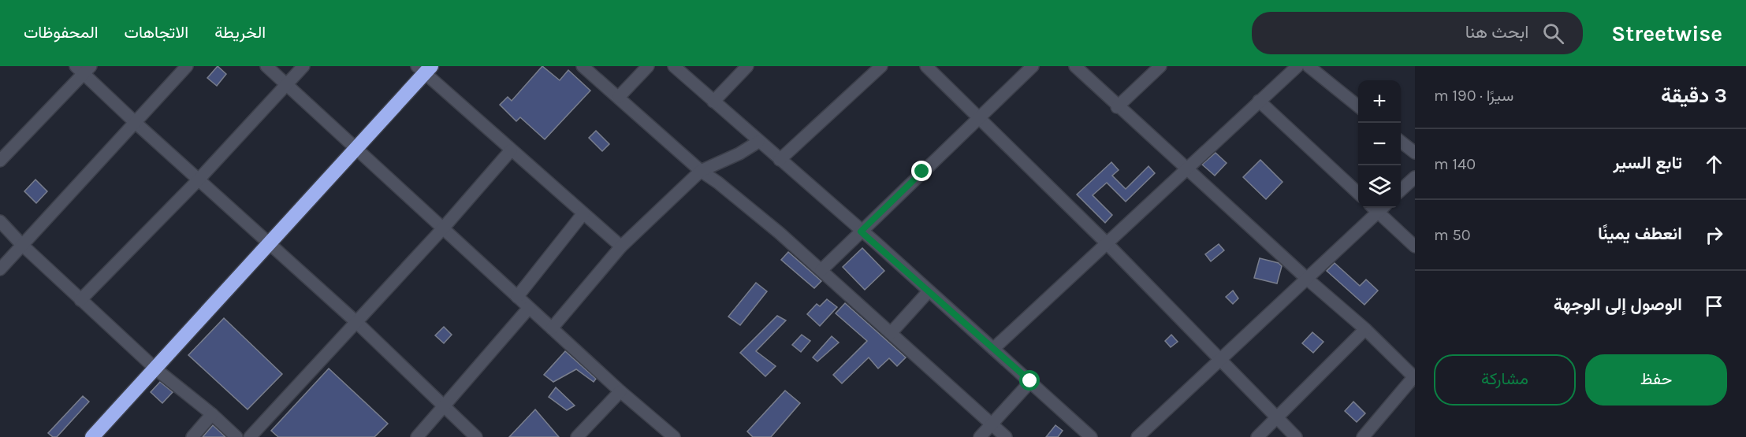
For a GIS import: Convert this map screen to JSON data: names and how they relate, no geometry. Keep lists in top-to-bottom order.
{
  "page": {
    "header": "Streetwise",
    "search": "ابحث هنا",
    "nav": ["الخريطة", "الاتجاهات", "المحفوظات"],
    "heading": ["3 دقيقة", "سيرًا · 190 m"],
    "map_buttons": ["+", "−"],
    "list": [
      ["تابع السير", "140 m"],
      ["انعطف يمينًا", "50 m"],
      "الوصول إلى الوجهة"
    ],
    "buttons": ["حفظ", "مشاركة"]
  }
}
